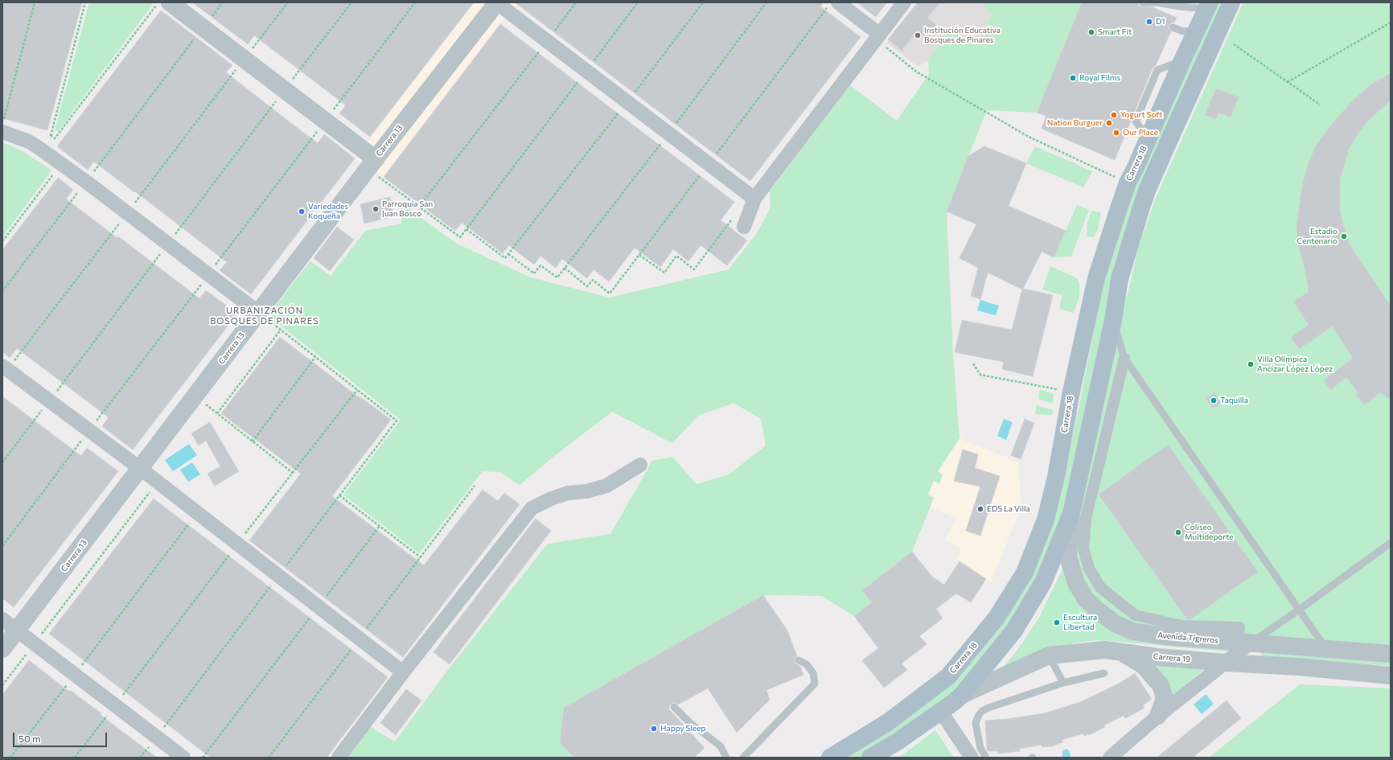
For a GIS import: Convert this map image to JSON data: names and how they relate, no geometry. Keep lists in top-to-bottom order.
{
  "streets": {
    "main road": ["Carrera 18"],
    "street": ["Carrera 13", "Avenida Tigreros", "Carrera 19"]
  },
  "districts": ["URBANIZACIÓN BOSQUES DE PINARES"],
  "places": [
    "D1",
    "Smart Fit",
    "Institución Educativa Bosques de Pinares",
    "Royal Films",
    "Yogurt Soft",
    "Nation Burguer",
    "Our Place",
    "Parroquia San Juan Bosco",
    "Variedades Koqueña",
    "Estadio Centenario",
    "Villa Olímpica Ancízar López López",
    "Taquilla",
    "EDS La Villa",
    "Coliseo Multideporte",
    "Escultura Libertad",
    "Happy Sleep"
  ],
  "scale_bar": "50 m"
}
